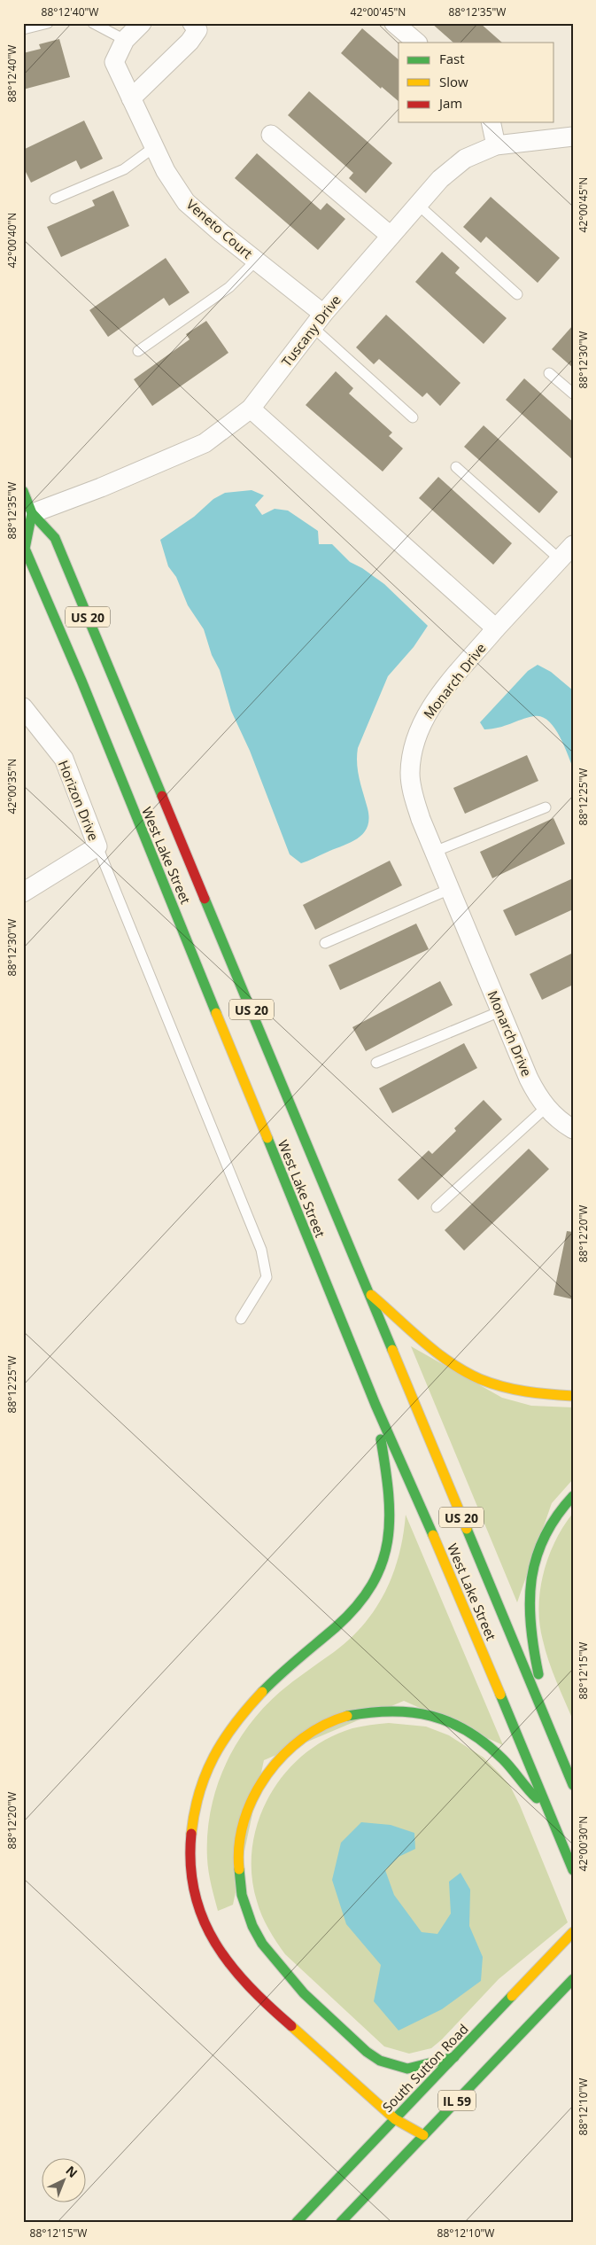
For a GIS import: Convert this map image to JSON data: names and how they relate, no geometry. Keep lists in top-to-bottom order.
{
  "streets": {
    "main road": [
      "US 20",
      "West Lake Street",
      "South Sutton Road",
      "IL 59"
    ],
    "street": [
      "Veneto Court",
      "Tuscany Drive",
      "Monarch Drive",
      "Horizon Drive"
    ]
  },
  "crossings": [
    ["Veneto Court", "Tuscany Drive"],
    ["Tuscany Drive", "West Lake Street"]
  ],
  "legend": ["Fast", "Slow", "Jam"],
  "north": "top right",
  "coordinates": [
    "88°12'40\"W",
    "42°00'45\"N",
    "88°12'35\"W",
    "42°00'40\"N",
    "88°12'30\"W",
    "42°00'35\"N",
    "88°12'25\"W",
    "88°12'20\"W",
    "88°12'15\"W",
    "42°00'30\"N",
    "88°12'10\"W"
  ]
}
